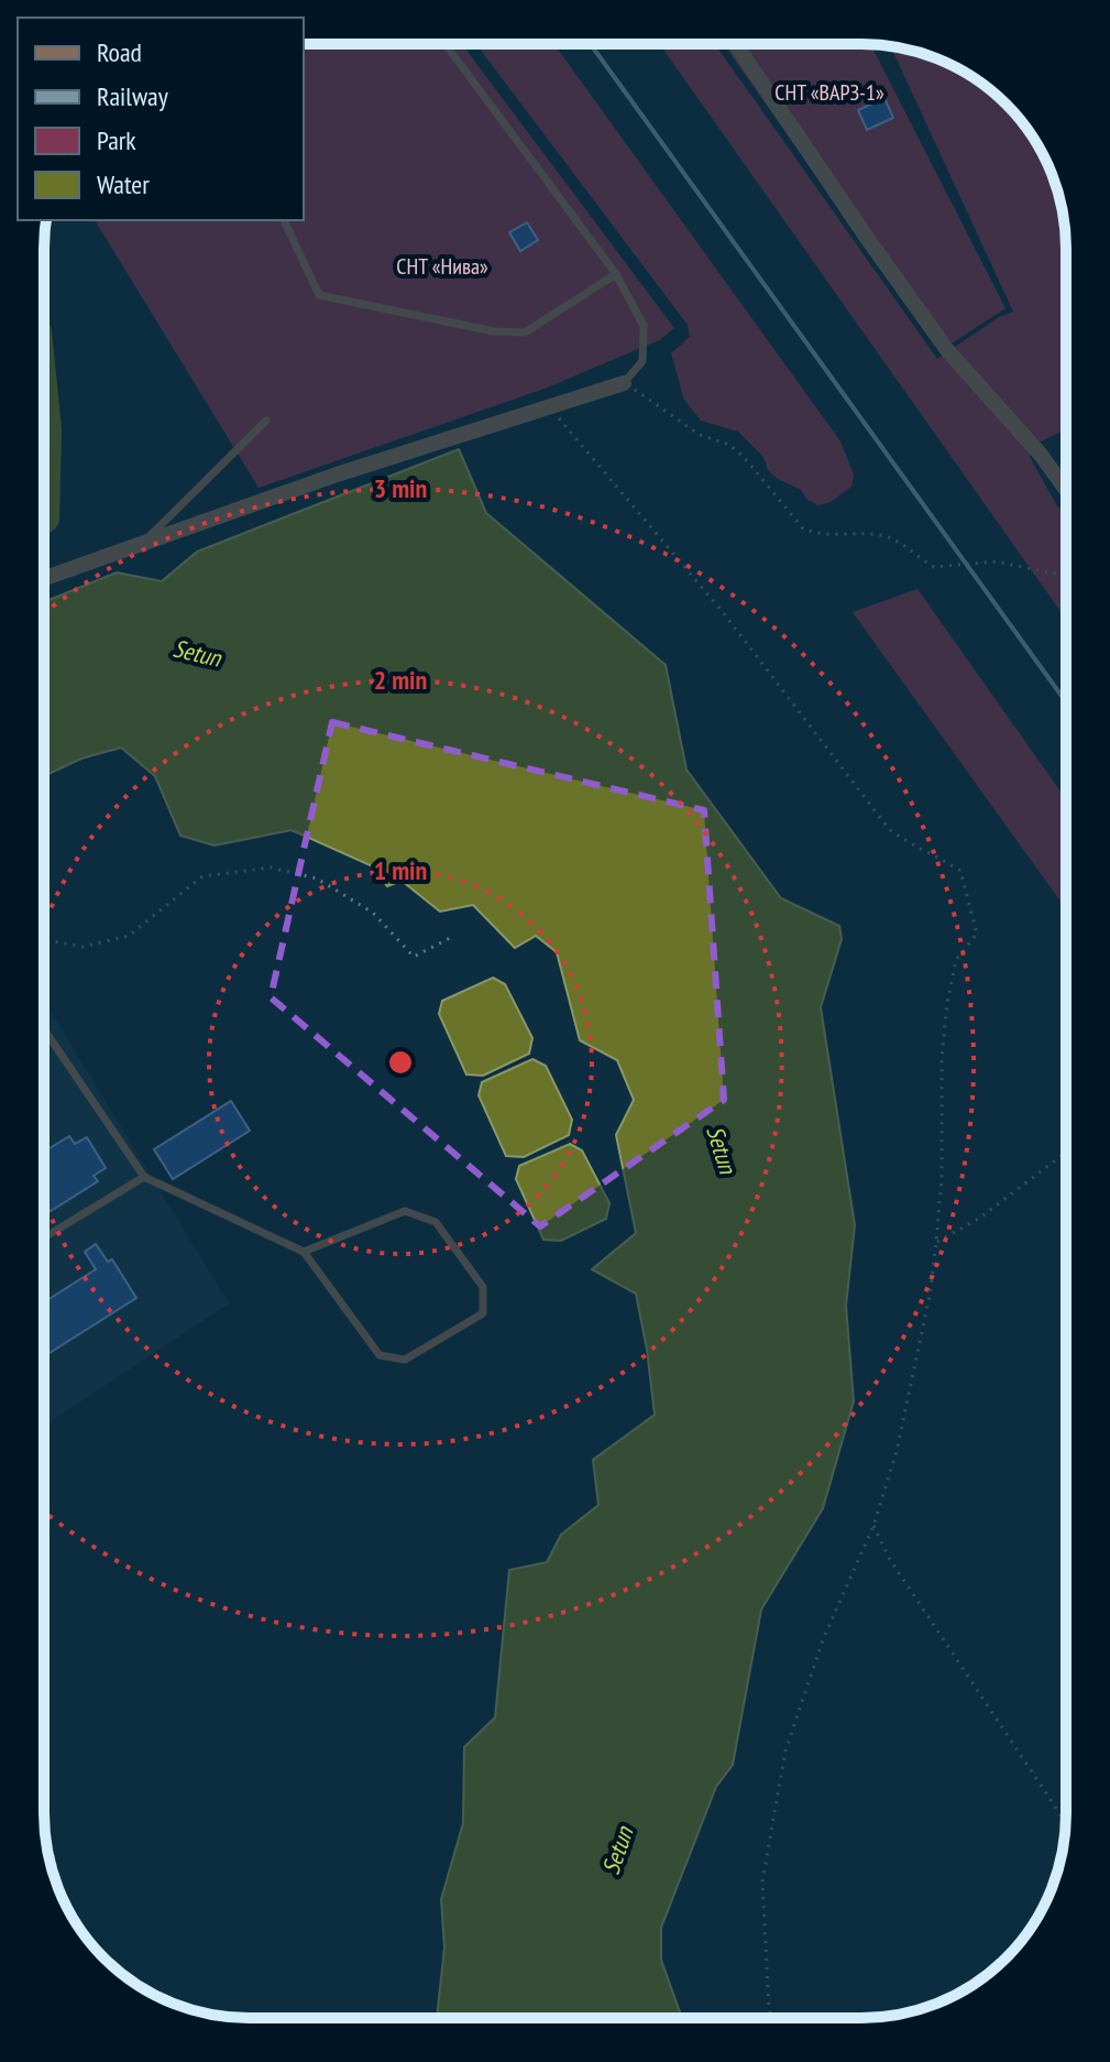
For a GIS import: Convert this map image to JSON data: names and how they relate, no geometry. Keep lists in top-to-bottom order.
{
  "water": ["Setun"],
  "parks": ["СНТ «ВАРЗ-1»", "СНТ «Нива»"],
  "legend": [
    "Road",
    "Railway",
    "Park",
    "Water"
  ],
  "rings": ["3 min", "2 min", "1 min"]
}
